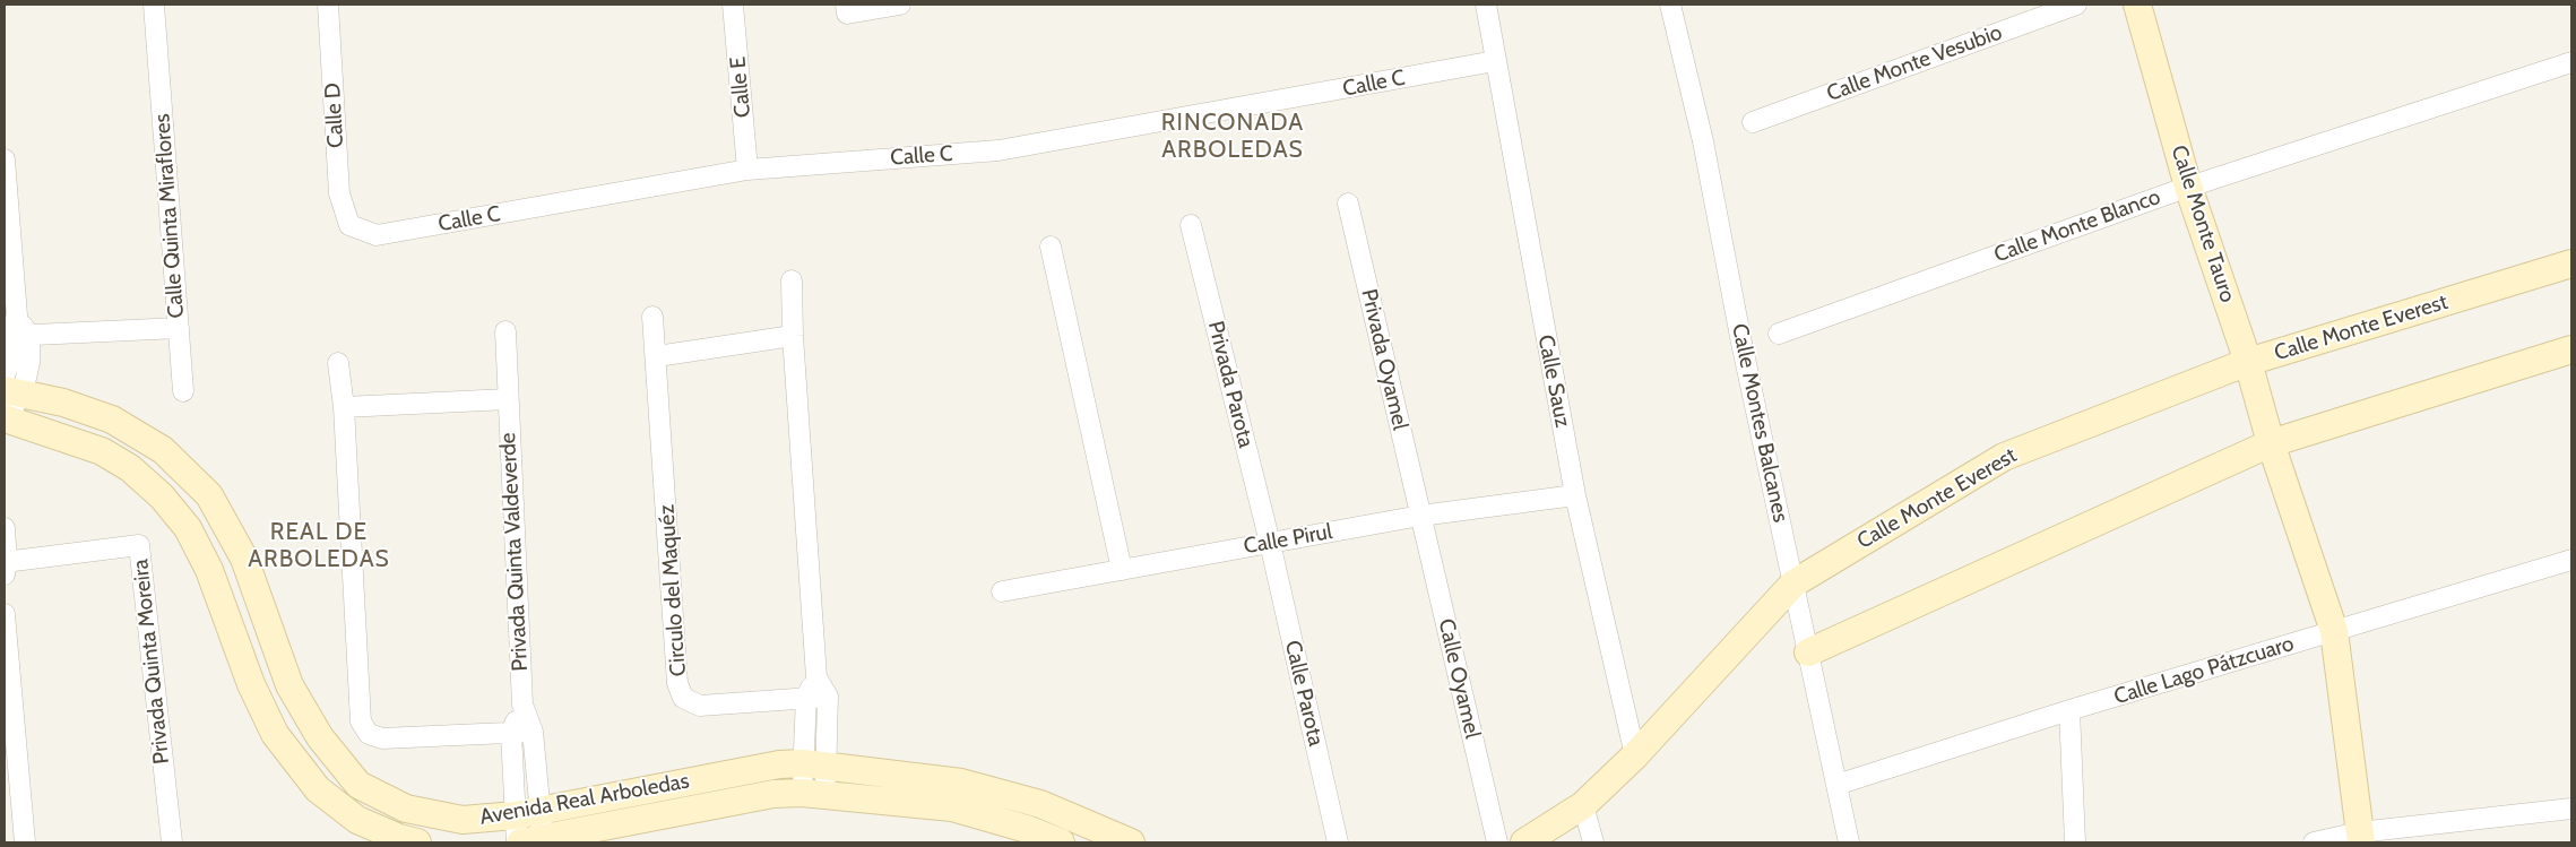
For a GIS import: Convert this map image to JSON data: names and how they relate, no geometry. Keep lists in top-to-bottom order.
{
  "streets": {
    "street": [
      "Calle Monte Vesubio",
      "Calle C",
      "Calle E",
      "Calle D",
      "Calle Quinta Miraflores",
      "Calle Monte Tauro",
      "Calle Monte Blanco",
      "Calle Monte Everest",
      "Privada Oyamel",
      "Calle Sauz",
      "Privada Parota",
      "Calle Montes Balcanes",
      "Calle Pirul",
      "Privada Quinta Valdeverde",
      "Circulo del Maquéz",
      "Privada Quinta Moreira",
      "Calle Lago Pátzcuaro",
      "Calle Oyamel",
      "Calle Parota",
      "Avenida Real Arboledas"
    ]
  },
  "crossings": [
    ["Calle C", "Calle E"],
    ["Calle C", "Calle D"],
    ["Calle C", "Calle Sauz"],
    ["Calle Monte Tauro", "Calle Monte Blanco"],
    ["Calle Monte Tauro", "Calle Monte Everest"],
    ["Calle Monte Tauro", "Calle Lago Pátzcuaro"],
    ["Calle Monte Everest", "Calle Sauz"],
    ["Calle Monte Everest", "Calle Montes Balcanes"],
    ["Privada Oyamel", "Calle Pirul"],
    ["Privada Oyamel", "Calle Oyamel"],
    ["Calle Sauz", "Calle Pirul"],
    ["Privada Parota", "Calle Pirul"],
    ["Privada Parota", "Calle Parota"],
    ["Calle Montes Balcanes", "Calle Lago Pátzcuaro"],
    ["Calle Pirul", "Calle Oyamel"],
    ["Calle Pirul", "Calle Parota"],
    ["Privada Quinta Valdeverde", "Avenida Real Arboledas"]
  ],
  "districts": ["RINCONADA ARBOLEDAS", "REAL DE ARBOLEDAS"]
}
